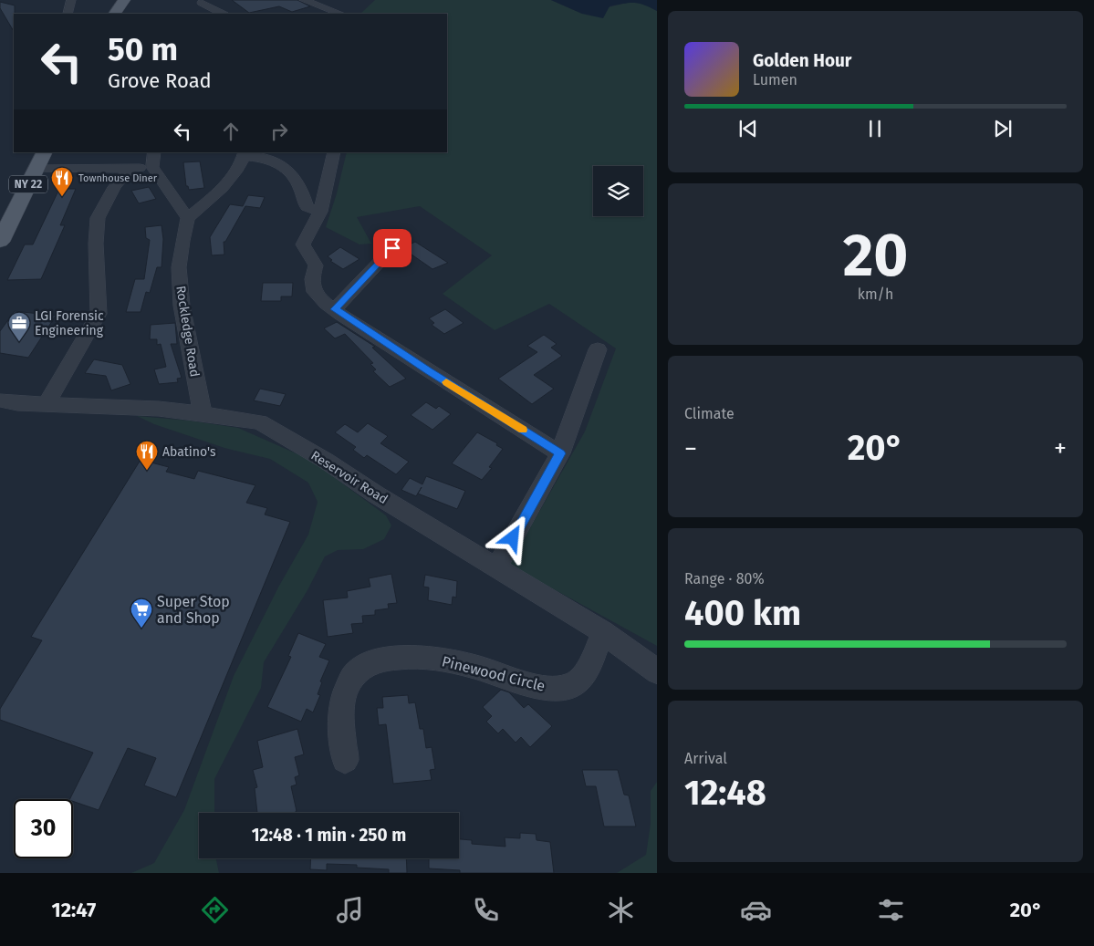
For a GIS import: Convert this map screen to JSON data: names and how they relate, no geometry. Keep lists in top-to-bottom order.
{
  "streets": {
    "main road": ["NY 22"],
    "street": ["Rockledge Road", "Reservoir Road", "Pinewood Circle"]
  },
  "crossings": [
    ["Rockledge Road", "Reservoir Road"],
    ["Reservoir Road", "Pinewood Circle"]
  ],
  "places": {
    "restaurant": ["Townhouse Diner", "Abatino's"],
    "office": ["LGI Forensic Engineering"],
    "supermarket": ["Super Stop and Shop"]
  },
  "page": {
    "turn": ["50 m", "Grove Road"],
    "song": ["Golden Hour", "Lumen"],
    "tile": [
      ["20", "km/h"],
      "Climate",
      ["Range · 80%", "400 km"],
      ["Arrival", "12:48"]
    ],
    "heat": ["−", "20°", "+"],
    "limit": "30",
    "trip": "12:48 · 1 min · 250 m",
    "tabs": ["12:47", "20°"]
  }
}
